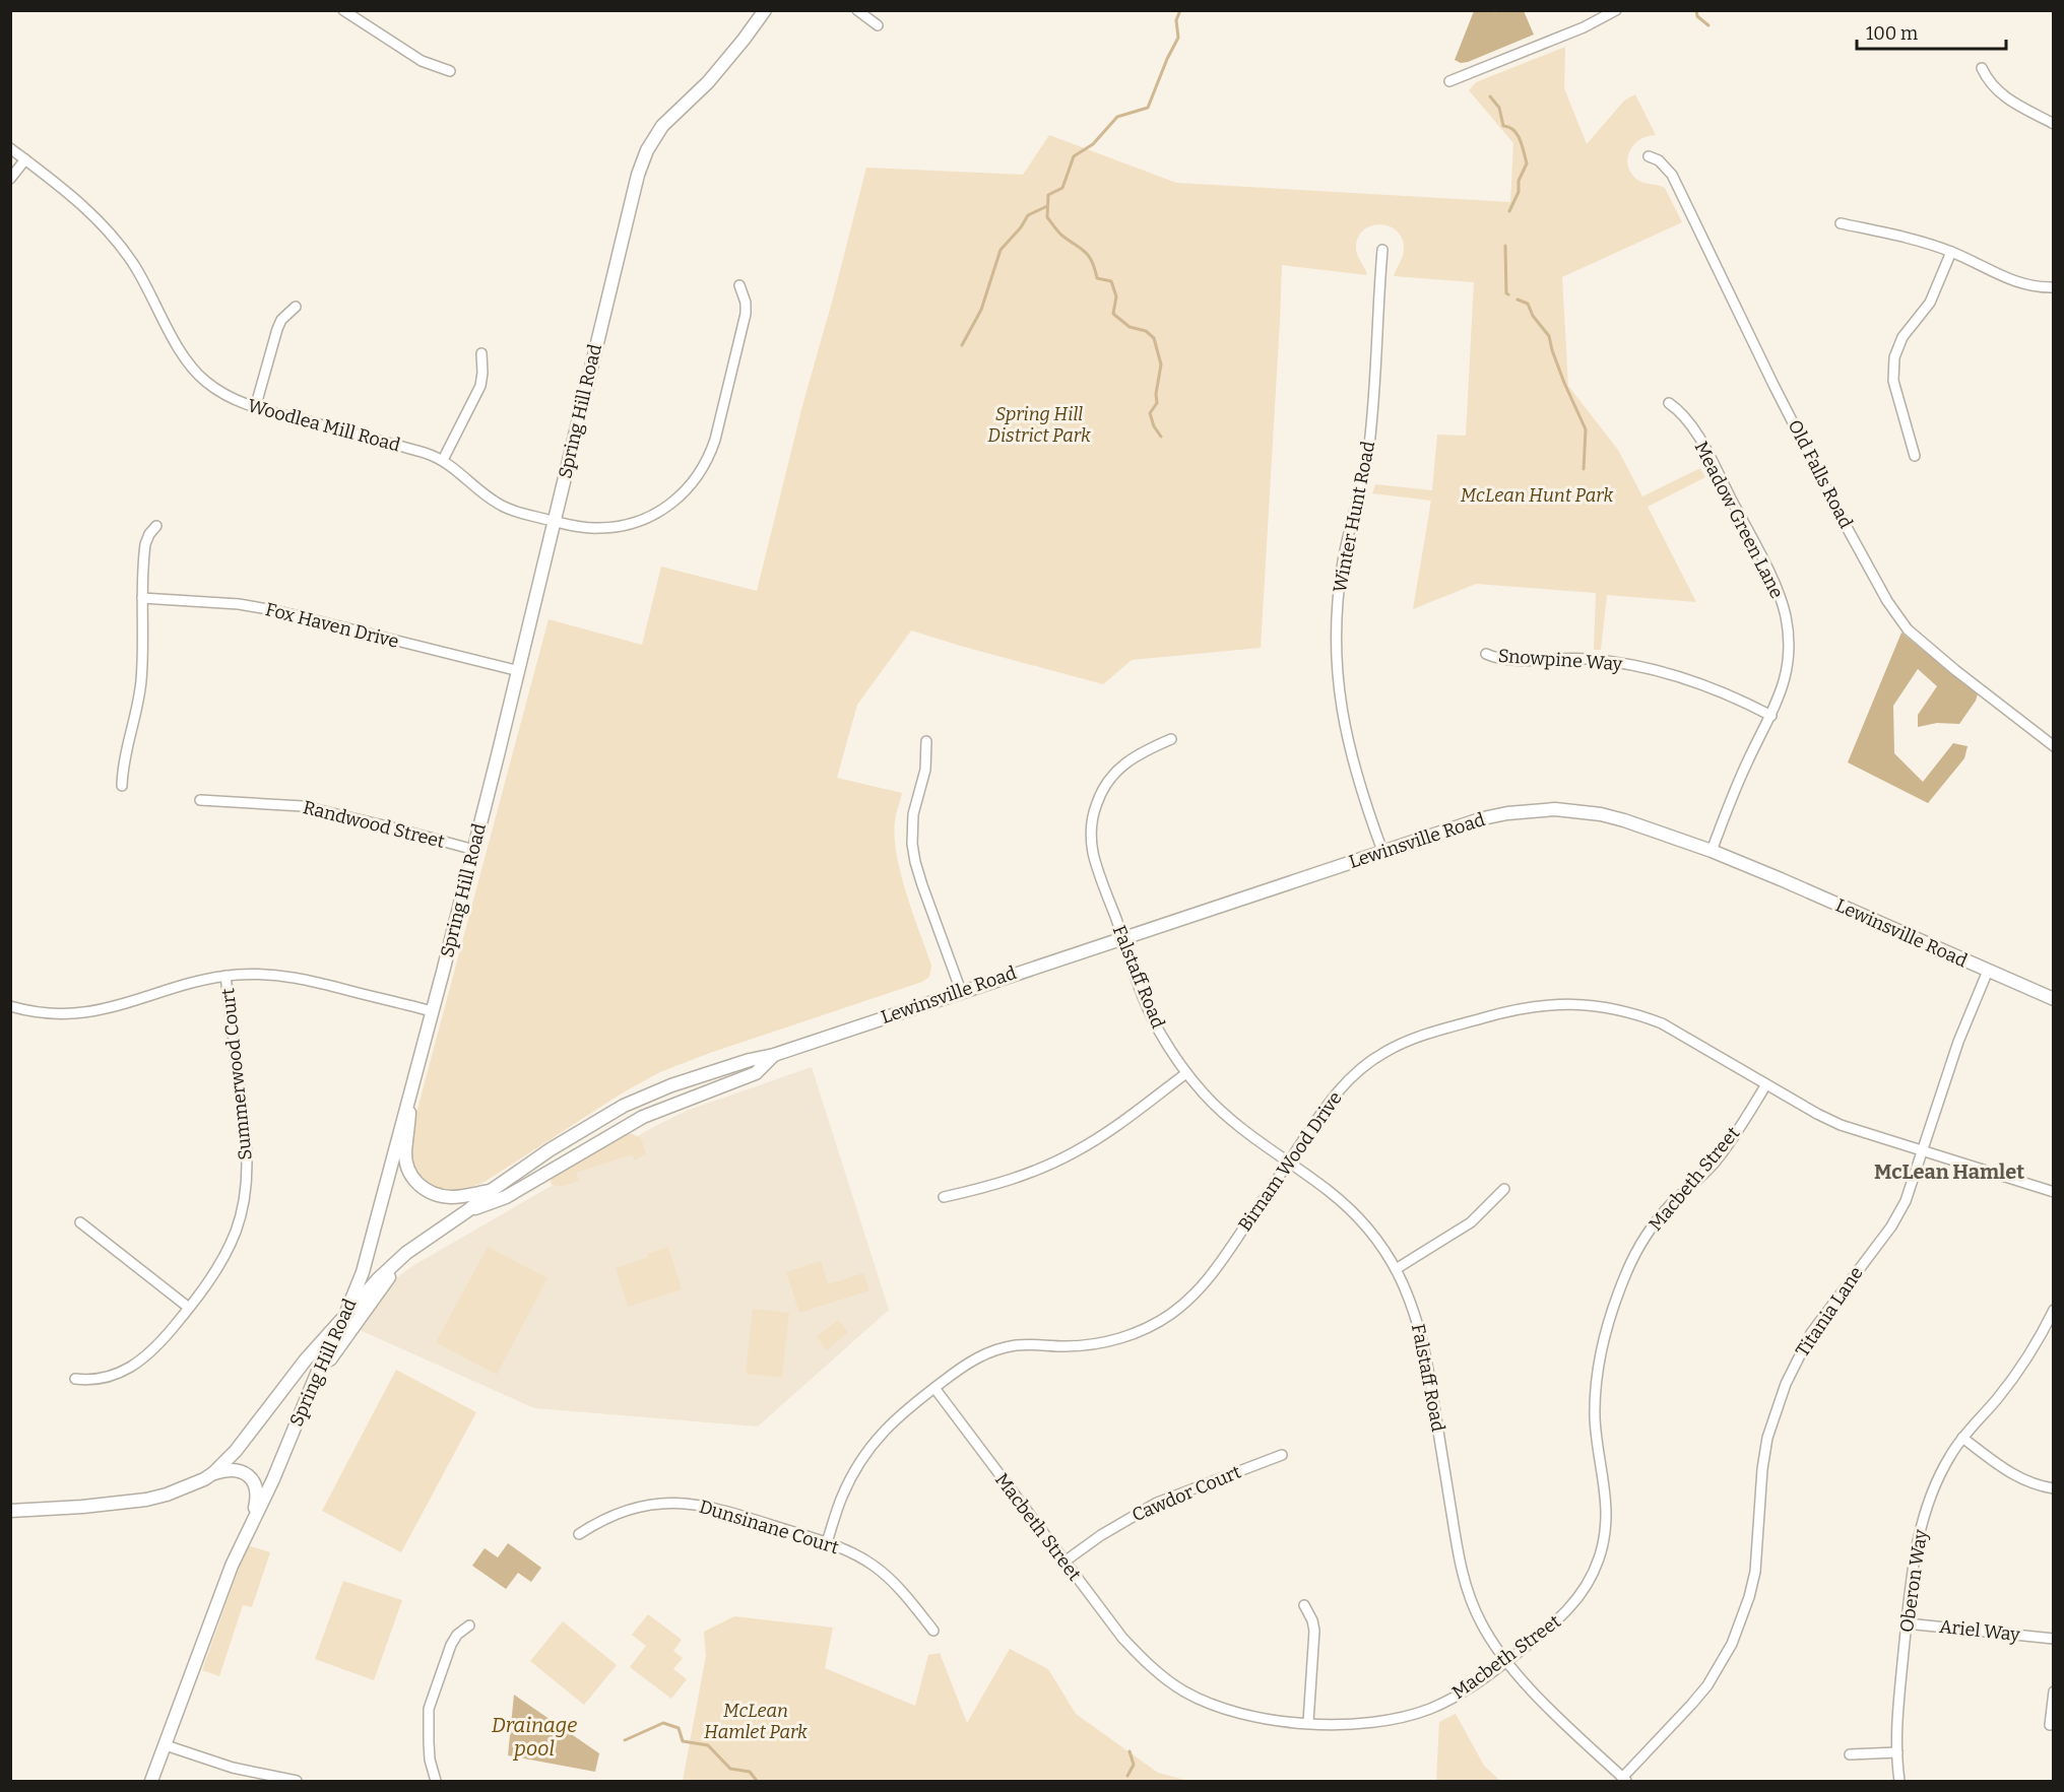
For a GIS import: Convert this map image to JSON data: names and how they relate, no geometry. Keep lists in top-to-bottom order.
{
  "streets": {
    "main road": ["Spring Hill Road", "Lewinsville Road"],
    "street": [
      "Woodlea Mill Road",
      "Old Falls Road",
      "Winter Hunt Road",
      "Meadow Green Lane",
      "Fox Haven Drive",
      "Snowpine Way",
      "Randwood Street",
      "Falstaff Road",
      "Summerwood Court",
      "Birnam Wood Drive",
      "Macbeth Street",
      "Titania Lane",
      "Cawdor Court",
      "Dunsinane Court",
      "Oberon Way",
      "Ariel Way"
    ]
  },
  "crossings": [
    ["Spring Hill Road", "Woodlea Mill Road"],
    ["Spring Hill Road", "Fox Haven Drive"],
    ["Spring Hill Road", "Randwood Street"],
    ["Spring Hill Road", "Lewinsville Road"],
    ["Winter Hunt Road", "Lewinsville Road"],
    ["Meadow Green Lane", "Snowpine Way"],
    ["Meadow Green Lane", "Lewinsville Road"],
    ["Lewinsville Road", "Falstaff Road"],
    ["Lewinsville Road", "Titania Lane"],
    ["Falstaff Road", "Birnam Wood Drive"],
    ["Falstaff Road", "Macbeth Street"],
    ["Falstaff Road", "Titania Lane"],
    ["Birnam Wood Drive", "Macbeth Street"],
    ["Birnam Wood Drive", "Titania Lane"],
    ["Birnam Wood Drive", "Dunsinane Court"],
    ["Macbeth Street", "Cawdor Court"],
    ["Oberon Way", "Ariel Way"]
  ],
  "districts": ["McLean Hamlet"],
  "water": ["Drainage pool"],
  "parks": ["Spring Hill District Park", "McLean Hunt Park", "McLean Hamlet Park"],
  "scale_bar": "100 m"
}
